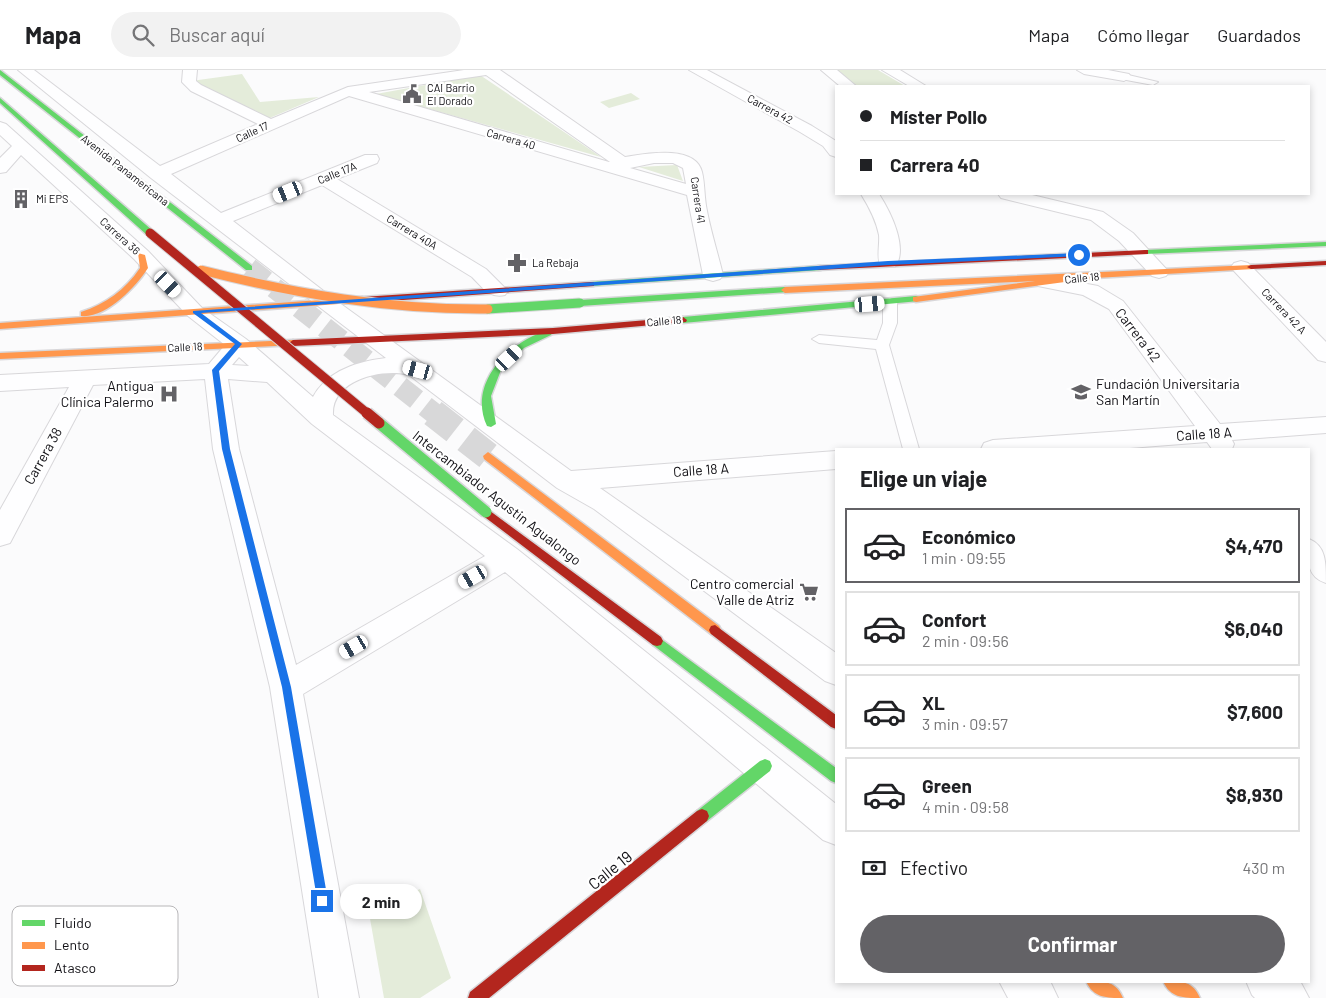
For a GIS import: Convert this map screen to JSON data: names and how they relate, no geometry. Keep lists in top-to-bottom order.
{
  "streets": {
    "main road": [
      "Avenida Panamericana",
      "Calle 18",
      "Intercambiador Agustin Agualongo",
      "Calle 19"
    ],
    "street": [
      "Carrera 42",
      "Calle 17",
      "Carrera 40",
      "Calle 17A",
      "Carrera 41",
      "Carrera 40A",
      "Carrera 36",
      "Carrera 42 A",
      "Calle 18 A",
      "Carrera 38"
    ]
  },
  "crossings": [
    ["Carrera 42", "Calle 18"],
    ["Carrera 42", "Calle 18 A"],
    ["Calle 17", "Carrera 40"],
    ["Carrera 40", "Carrera 41"],
    ["Calle 17A", "Carrera 40A"],
    ["Carrera 41", "Calle 18"],
    ["Carrera 40A", "Calle 18"],
    ["Carrera 36", "Calle 18"],
    ["Carrera 36", "Calle 19"],
    ["Calle 18", "Carrera 42 A"]
  ],
  "places": {
    "public building": ["CAI Barrio El Dorado"],
    "building": ["Mi EPS"],
    "pharmacy": ["La Rebaja"],
    "school or university": ["Fundación Universitaria San Martín"],
    "hospital": ["Antigua Clínica Palermo"],
    "supermarket": ["Centro comercial Valle de Atriz"]
  },
  "legend": ["Fluido", "Lento", "Atasco"],
  "page": {
    "header": "Mapa",
    "search": "Buscar aquí",
    "nav": ["Mapa", "Cómo llegar", "Guardados"],
    "banner": ["Míster Pollo", "Carrera 40"],
    "heading": "Elige un viaje",
    "list": [
      {
        "name": "Económico",
        "note": "1 min · 09:55",
        "value": "$4,470"
      },
      {
        "name": "Confort",
        "note": "2 min · 09:56",
        "value": "$6,040"
      },
      {
        "name": "XL",
        "note": "3 min · 09:57",
        "value": "$7,600"
      },
      {
        "name": "Green",
        "note": "4 min · 09:58",
        "value": "$8,930"
      }
    ],
    "pay": ["Efectivo", "430 m"],
    "bubble": "2 min",
    "buttons": "Confirmar"
  }
}
